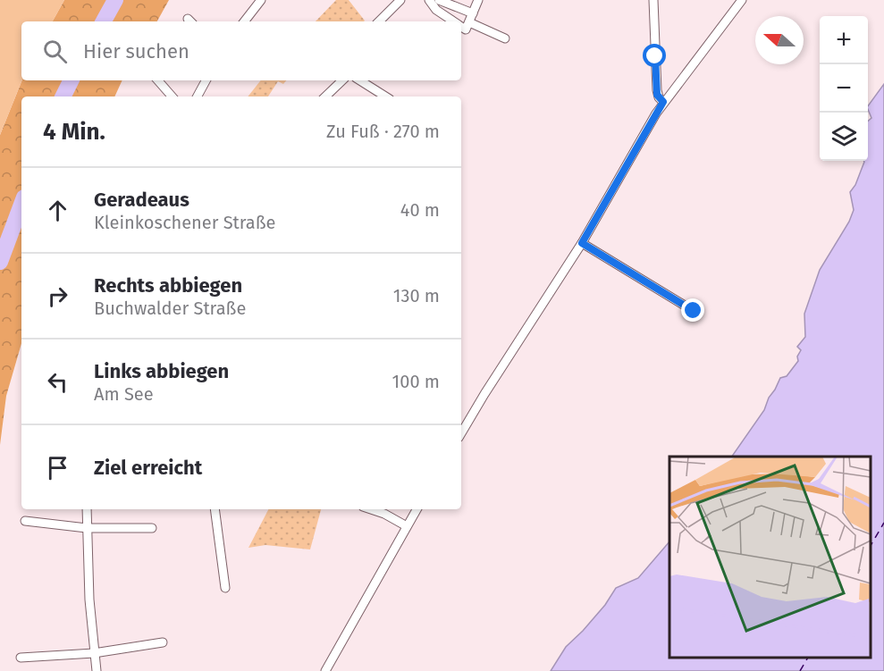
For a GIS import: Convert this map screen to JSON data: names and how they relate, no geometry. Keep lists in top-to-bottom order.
{
  "north": "left",
  "page": {
    "map_buttons": ["+", "−"],
    "search": "Hier suchen",
    "heading": ["4 Min.", "Zu Fuß · 270 m"],
    "list": [
      ["Geradeaus", "Kleinkoschener Straße", "40 m"],
      ["Rechts abbiegen", "Buchwalder Straße", "130 m"],
      ["Links abbiegen", "Am See", "100 m"],
      "Ziel erreicht"
    ]
  }
}
